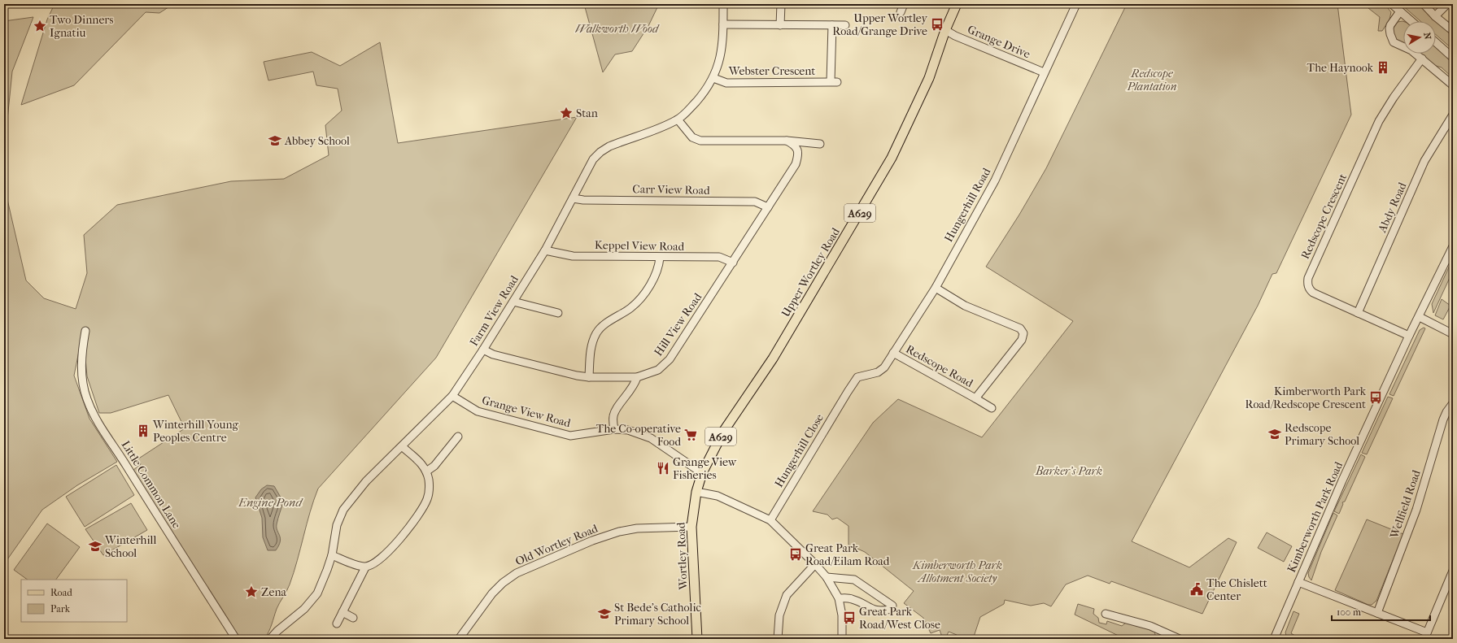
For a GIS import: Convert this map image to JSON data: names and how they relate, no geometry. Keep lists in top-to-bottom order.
{
  "streets": {
    "main road": ["A629", "Upper Wortley Road", "Wortley Road"],
    "street": [
      "Grange Drive",
      "Webster Crescent",
      "Carr View Road",
      "Hungerhill Road",
      "Abdy Road",
      "Redscope Crescent",
      "Keppel View Road",
      "Farm View Road",
      "Hill View Road",
      "Redscope Road",
      "Grange View Road",
      "Hungerhill Close",
      "Little Common Lane",
      "Wellfield Road",
      "Kimberworth Park Road",
      "Old Wortley Road"
    ]
  },
  "crossings": [
    ["Grange Drive", "Hungerhill Road"],
    ["Grange Drive", "Upper Wortley Road"],
    ["Webster Crescent", "Farm View Road"],
    ["Carr View Road", "Farm View Road"],
    ["Carr View Road", "Hill View Road"],
    ["Hungerhill Road", "Redscope Road"],
    ["Hungerhill Road", "Hungerhill Close"],
    ["Abdy Road", "Redscope Crescent"],
    ["Redscope Crescent", "Kimberworth Park Road"],
    ["Keppel View Road", "Farm View Road"],
    ["Keppel View Road", "Hill View Road"],
    ["Upper Wortley Road", "Grange View Road"],
    ["Upper Wortley Road", "Wortley Road"],
    ["Farm View Road", "Hill View Road"],
    ["Farm View Road", "Grange View Road"],
    ["Old Wortley Road", "Wortley Road"]
  ],
  "water": ["Engine Pond"],
  "parks": [
    "Walkworth Wood",
    "Redscope Plantation",
    "Barker's Park",
    "Kimberworth Park Allotment Society"
  ],
  "places": {
    "bus stop": [
      "Upper Wortley Road/Grange Drive",
      "Kimberworth Park Road/Redscope Crescent",
      "Great Park Road/Eilam Road",
      "Great Park Road/West Close"
    ],
    "place": ["Two Dinners Ignatiu", "Stan", "Zena"],
    "building": ["The Haynook", "Winterhill Young Peoples Centre"],
    "school or university": [
      "Abbey School",
      "Redscope Primary School",
      "Winterhill School",
      "St Bede's Catholic Primary School"
    ],
    "supermarket": ["The Co-operative Food"],
    "restaurant": ["Grange View Fisheries"],
    "public building": ["The Chislett Center"]
  },
  "legend": ["Road", "Park"],
  "scale_bar": "100 m",
  "north": "right"
}
